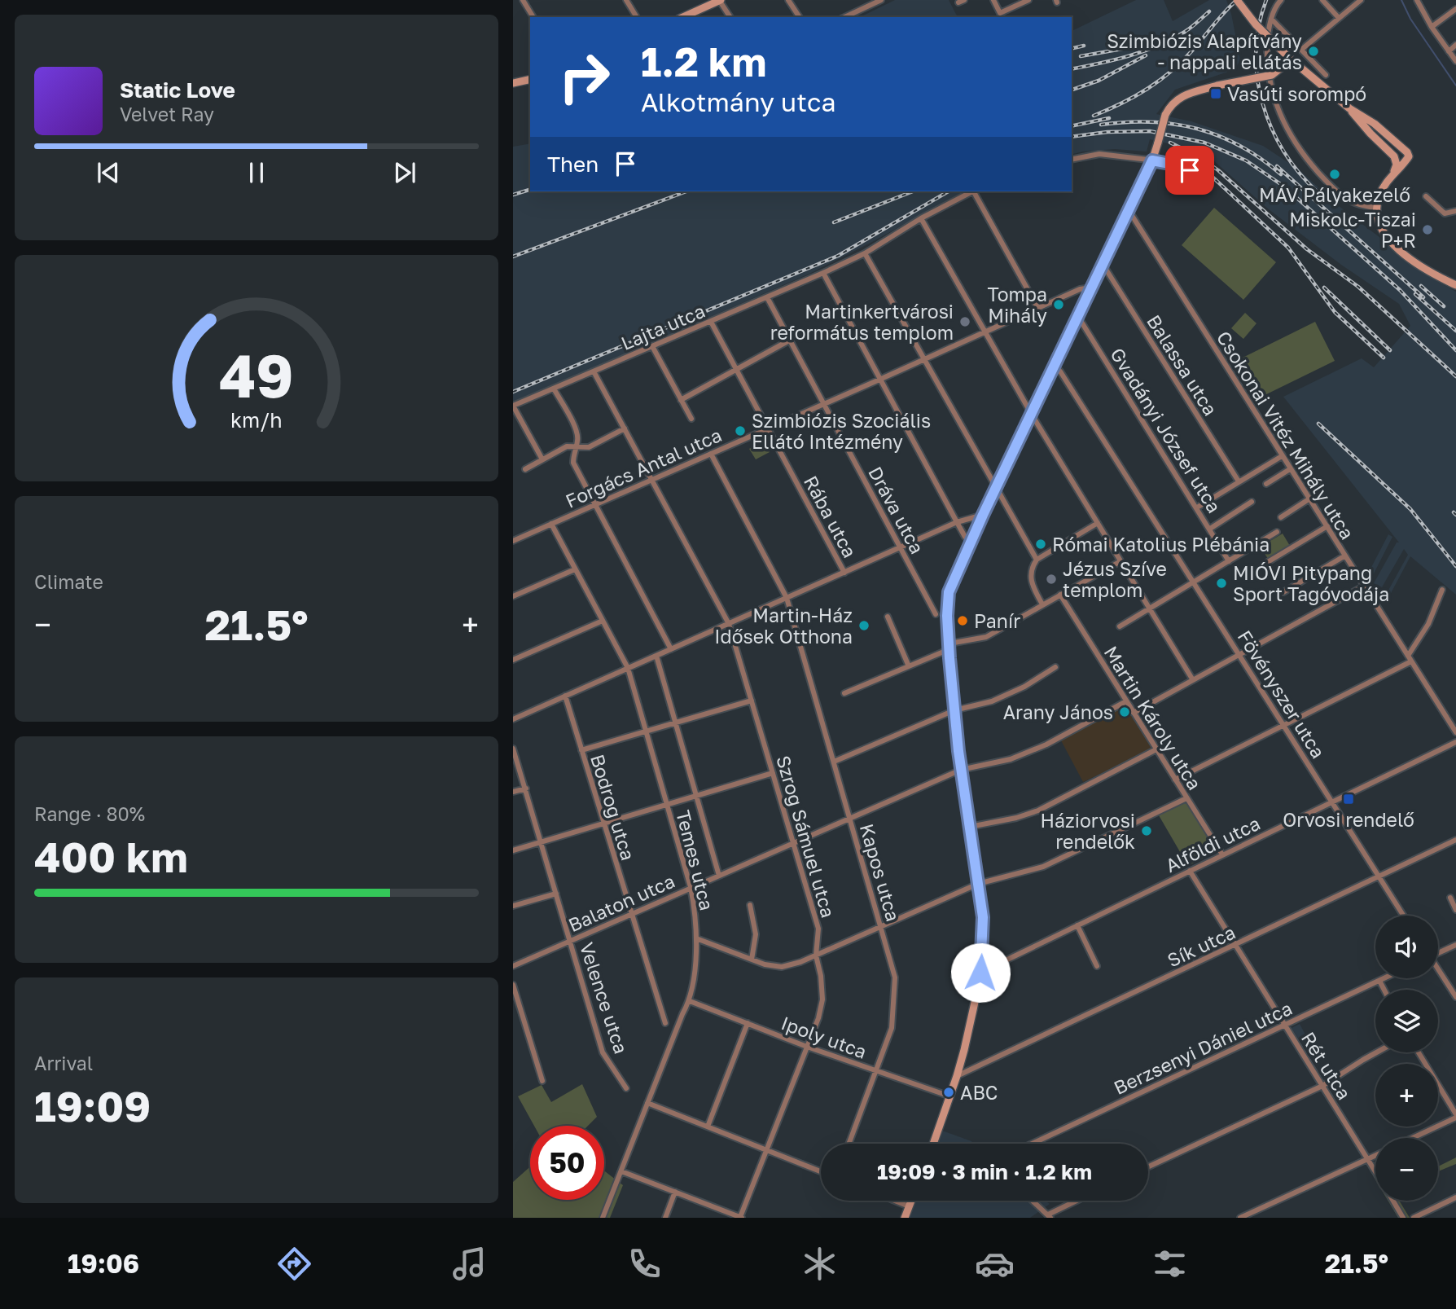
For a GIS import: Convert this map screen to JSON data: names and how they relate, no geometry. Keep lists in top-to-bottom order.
{
  "streets": {
    "street": [
      "Lajta utca",
      "Balassa utca",
      "Gvadányi József utca",
      "Csokonai Vitéz Mihály utca",
      "Forgács Antal utca",
      "Dráva utca",
      "Rába utca",
      "Fövényszer utca",
      "Martin Károly utca",
      "Bodrog utca",
      "Szrog Sámuel utca",
      "Alföldi utca",
      "Temes utca",
      "Kapos utca",
      "Balaton utca",
      "Sík utca",
      "Velence utca",
      "Ipoly utca",
      "Berzsenyi Dániel utca",
      "Rét utca"
    ]
  },
  "crossings": [
    ["Lajta utca", "Dráva utca"],
    ["Lajta utca", "Rába utca"],
    ["Lajta utca", "Szrog Sámuel utca"],
    ["Forgács Antal utca", "Dráva utca"],
    ["Forgács Antal utca", "Rába utca"],
    ["Forgács Antal utca", "Szrog Sámuel utca"],
    ["Forgács Antal utca", "Temes utca"],
    ["Forgács Antal utca", "Kapos utca"],
    ["Fövényszer utca", "Alföldi utca"],
    ["Fövényszer utca", "Sík utca"],
    ["Martin Károly utca", "Alföldi utca"],
    ["Martin Károly utca", "Balaton utca"],
    ["Bodrog utca", "Balaton utca"],
    ["Szrog Sámuel utca", "Balaton utca"],
    ["Szrog Sámuel utca", "Ipoly utca"],
    ["Alföldi utca", "Rét utca"],
    ["Temes utca", "Balaton utca"],
    ["Temes utca", "Ipoly utca"],
    ["Kapos utca", "Balaton utca"],
    ["Kapos utca", "Ipoly utca"],
    ["Balaton utca", "Velence utca"],
    ["Sík utca", "Rét utca"],
    ["Berzsenyi Dániel utca", "Rét utca"]
  ],
  "places": {
    "other": [
      "Szimbiózis Alapítvány - nappali ellátás",
      "MÁV Pályakezelő",
      "Miskolc-Tiszai P+R",
      "Tompa Mihály",
      "Martinkertvárosi református templom",
      "Szimbiózis Szociális Ellátó Intézmény",
      "Római Katolius Plébánia",
      "Jézus Szíve templom",
      "MIÓVI Pitypang Sport Tagóvodája",
      "Panír",
      "Martin-Ház Idősek Otthona",
      "Arany János",
      "Háziorvosi rendelők",
      "ABC"
    ],
    "transit": ["Vasúti sorompó", "Orvosi rendelő"]
  },
  "page": {
    "turn": ["1.2 km", "Alkotmány utca"],
    "song": ["Static Love", "Velvet Ray"],
    "then": "Then",
    "tile": [
      "Climate",
      ["Range · 80%", "400 km"],
      ["Arrival", "19:09"]
    ],
    "heat": ["−", "21.5°", "+"],
    "map_buttons": ["+", "−"],
    "limit": "50",
    "trip": "19:09 · 3 min · 1.2 km",
    "tabs": ["19:06", "21.5°"],
    "gauge": ["49", "km/h"]
  }
}
